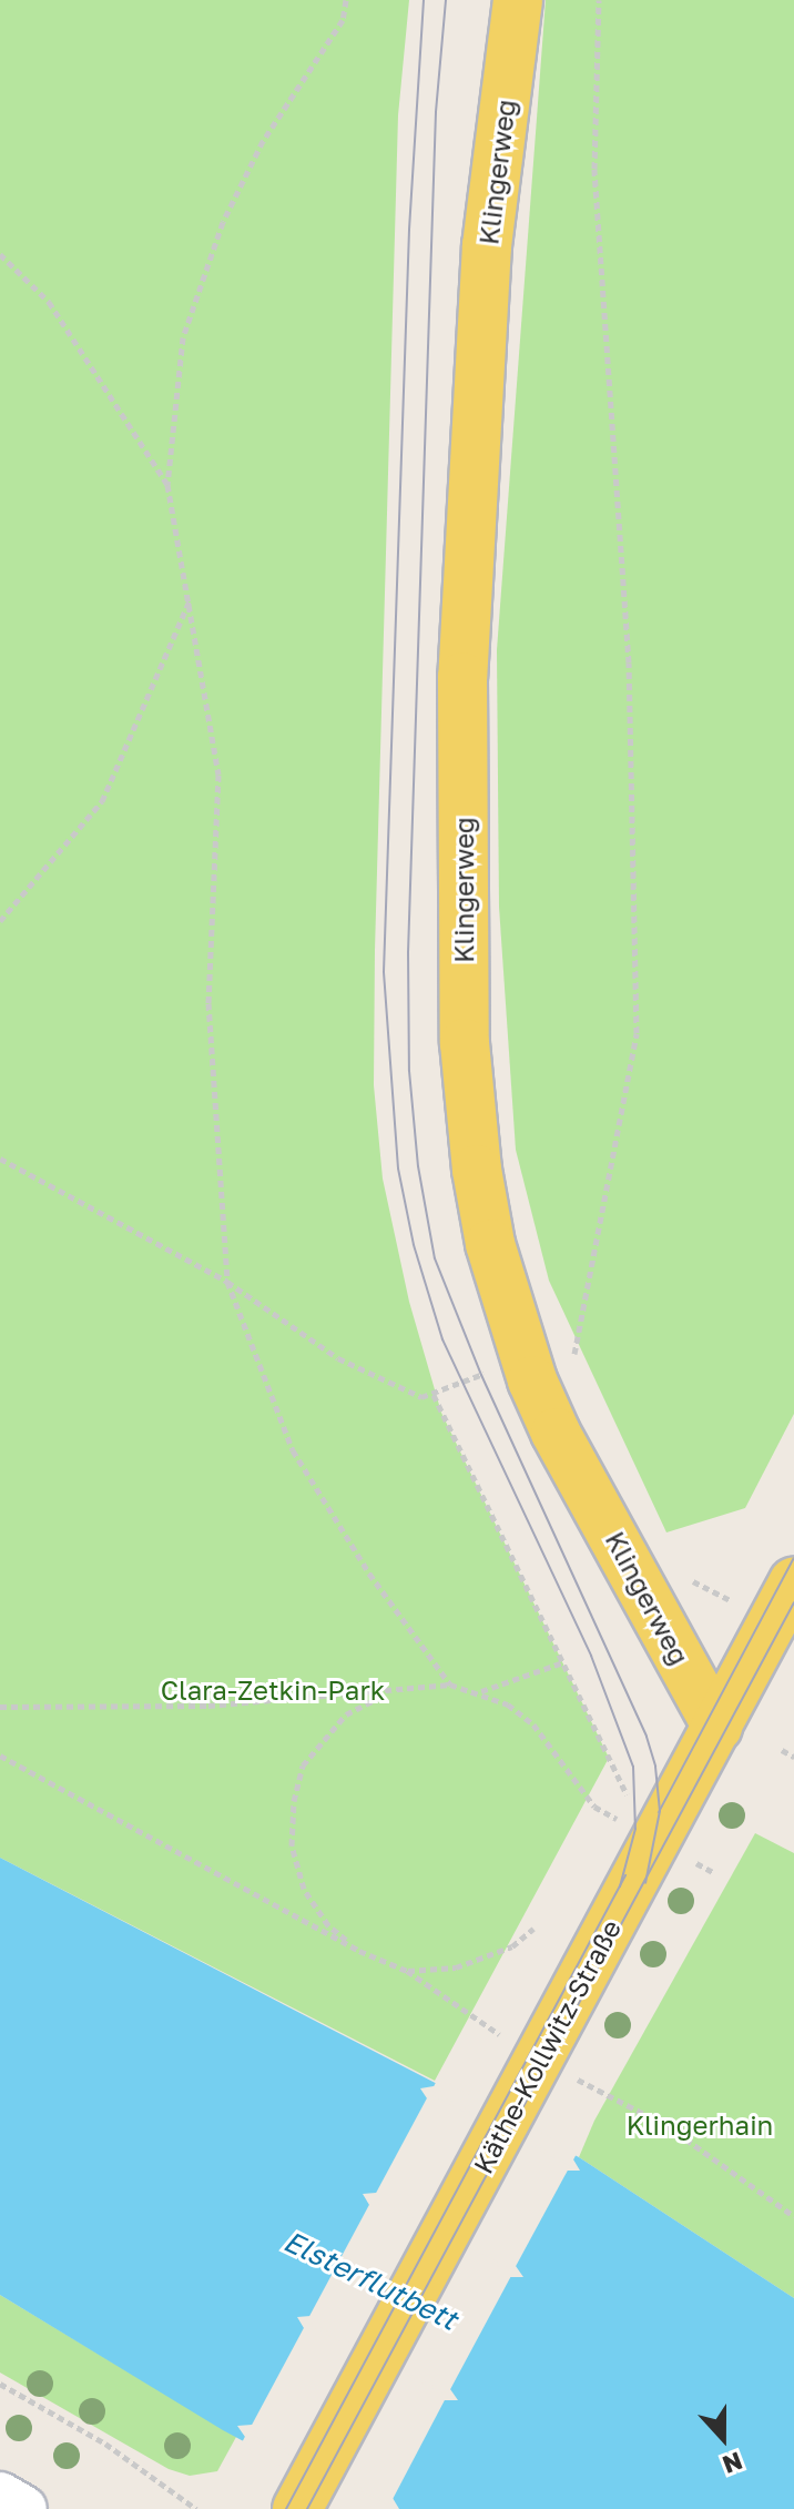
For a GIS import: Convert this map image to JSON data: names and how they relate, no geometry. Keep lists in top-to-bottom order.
{
  "streets": {
    "main road": ["Klingerweg", "Käthe-Kollwitz-Straße"]
  },
  "crossings": [
    ["Klingerweg", "Käthe-Kollwitz-Straße"]
  ],
  "water": ["Elsterflutbett"],
  "parks": ["Clara-Zetkin-Park", "Klingerhain"],
  "north": "bottom"
}
